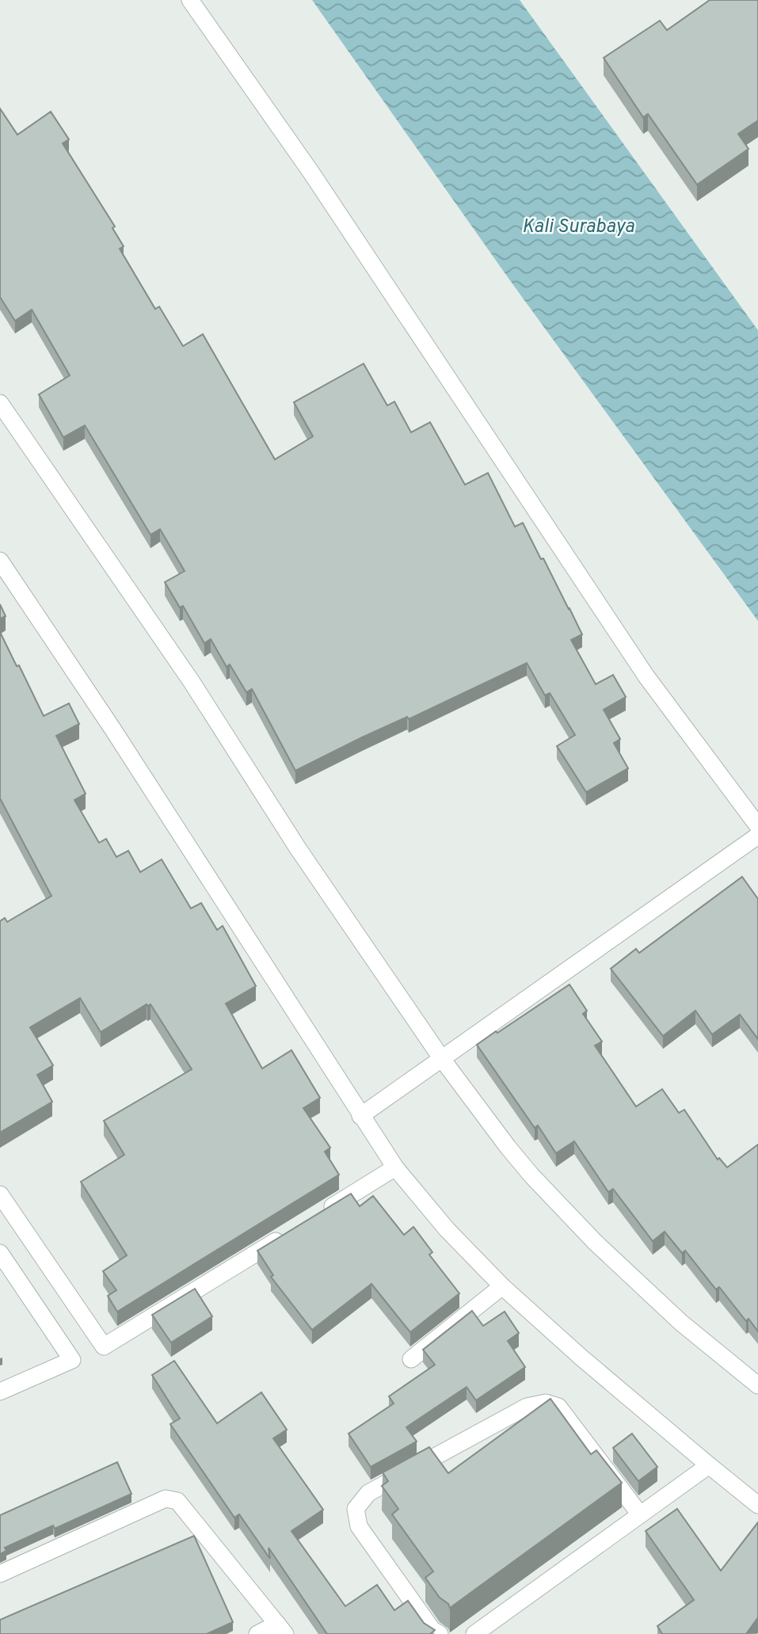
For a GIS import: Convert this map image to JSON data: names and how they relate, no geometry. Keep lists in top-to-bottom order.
{
  "water": ["Kali Surabaya"]
}
